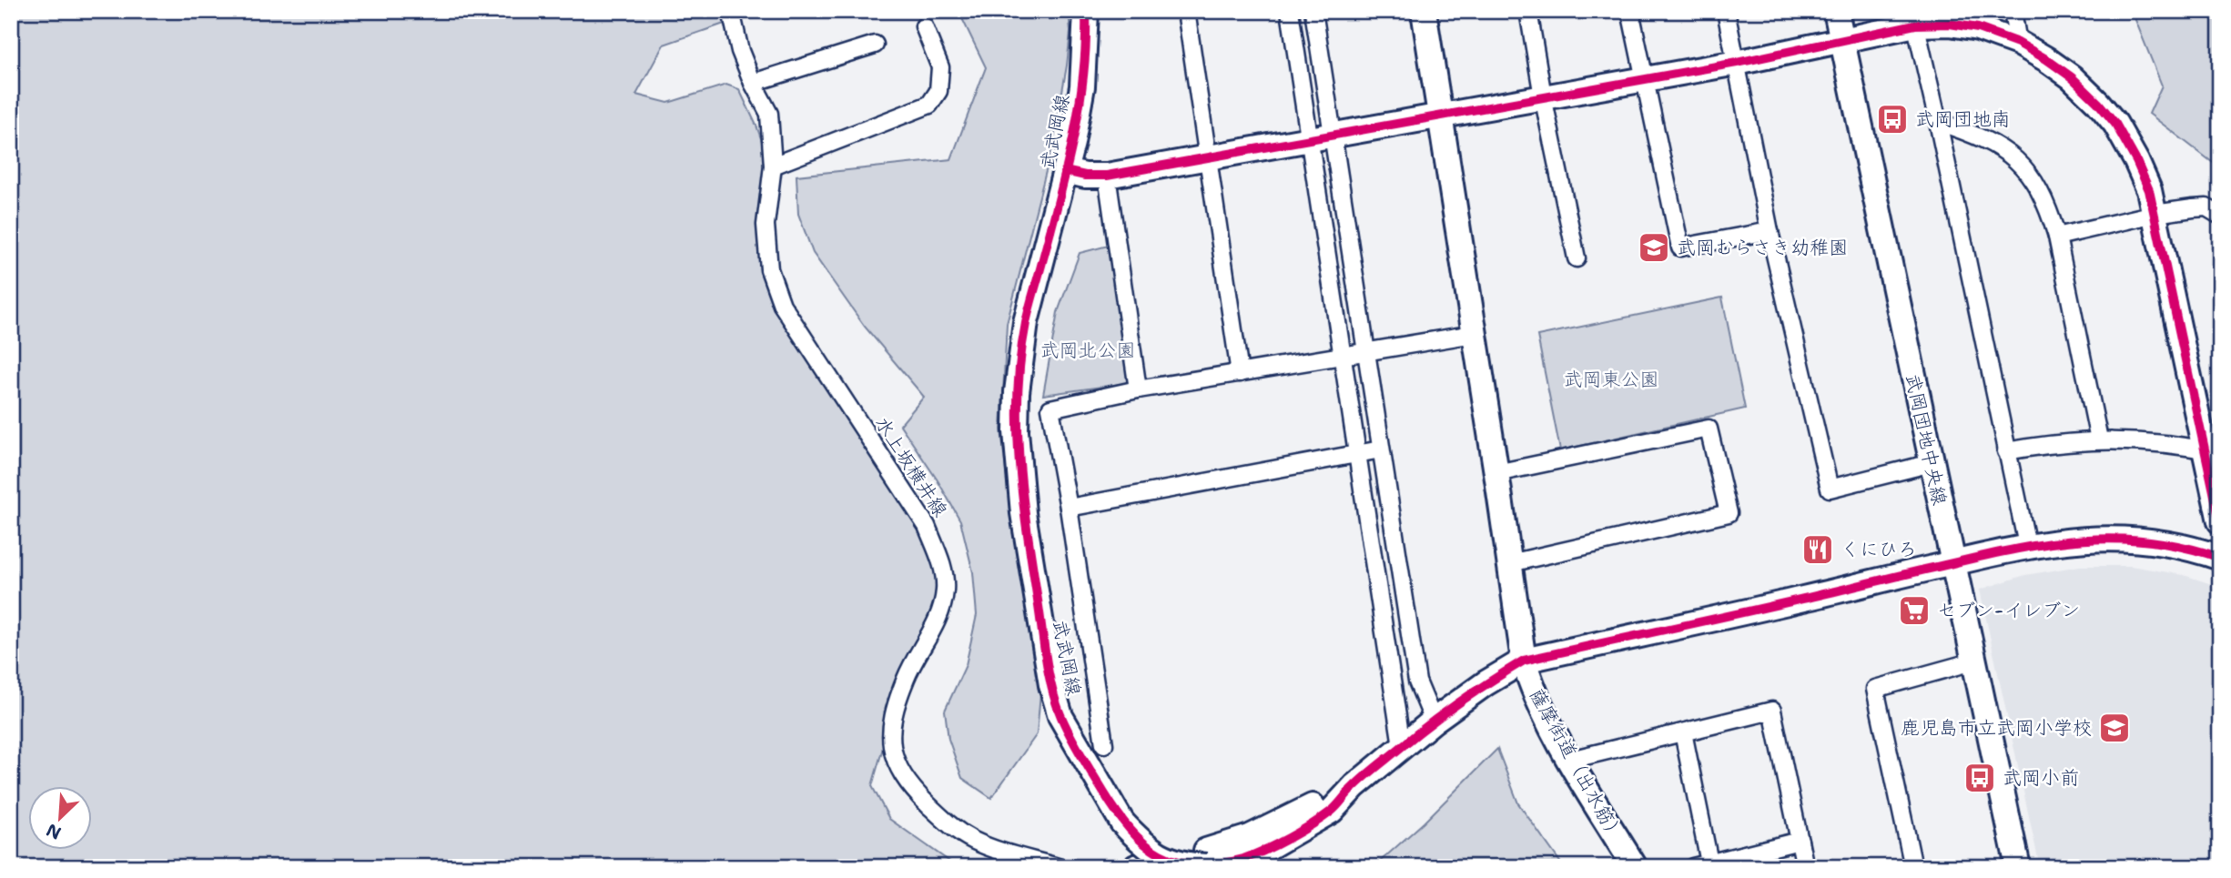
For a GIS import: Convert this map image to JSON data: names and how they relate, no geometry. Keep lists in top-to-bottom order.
{
  "streets": {
    "street": [
      "武武岡線",
      "武岡団地中央線",
      "水上坂横井線",
      "薩摩街道（出水筋）"
    ]
  },
  "crossings": [
    ["武武岡線", "武岡団地中央線"],
    ["武武岡線", "薩摩街道（出水筋）"]
  ],
  "parks": ["武岡北公園", "武岡東公園"],
  "places": {
    "bus stop": ["武岡団地南", "武岡小前"],
    "school or university": ["武岡むらさき幼稚園", "鹿児島市立武岡小学校"],
    "restaurant": ["くにひろ"],
    "supermarket": ["セブン-イレブン"]
  },
  "north": "bottom left"
}
